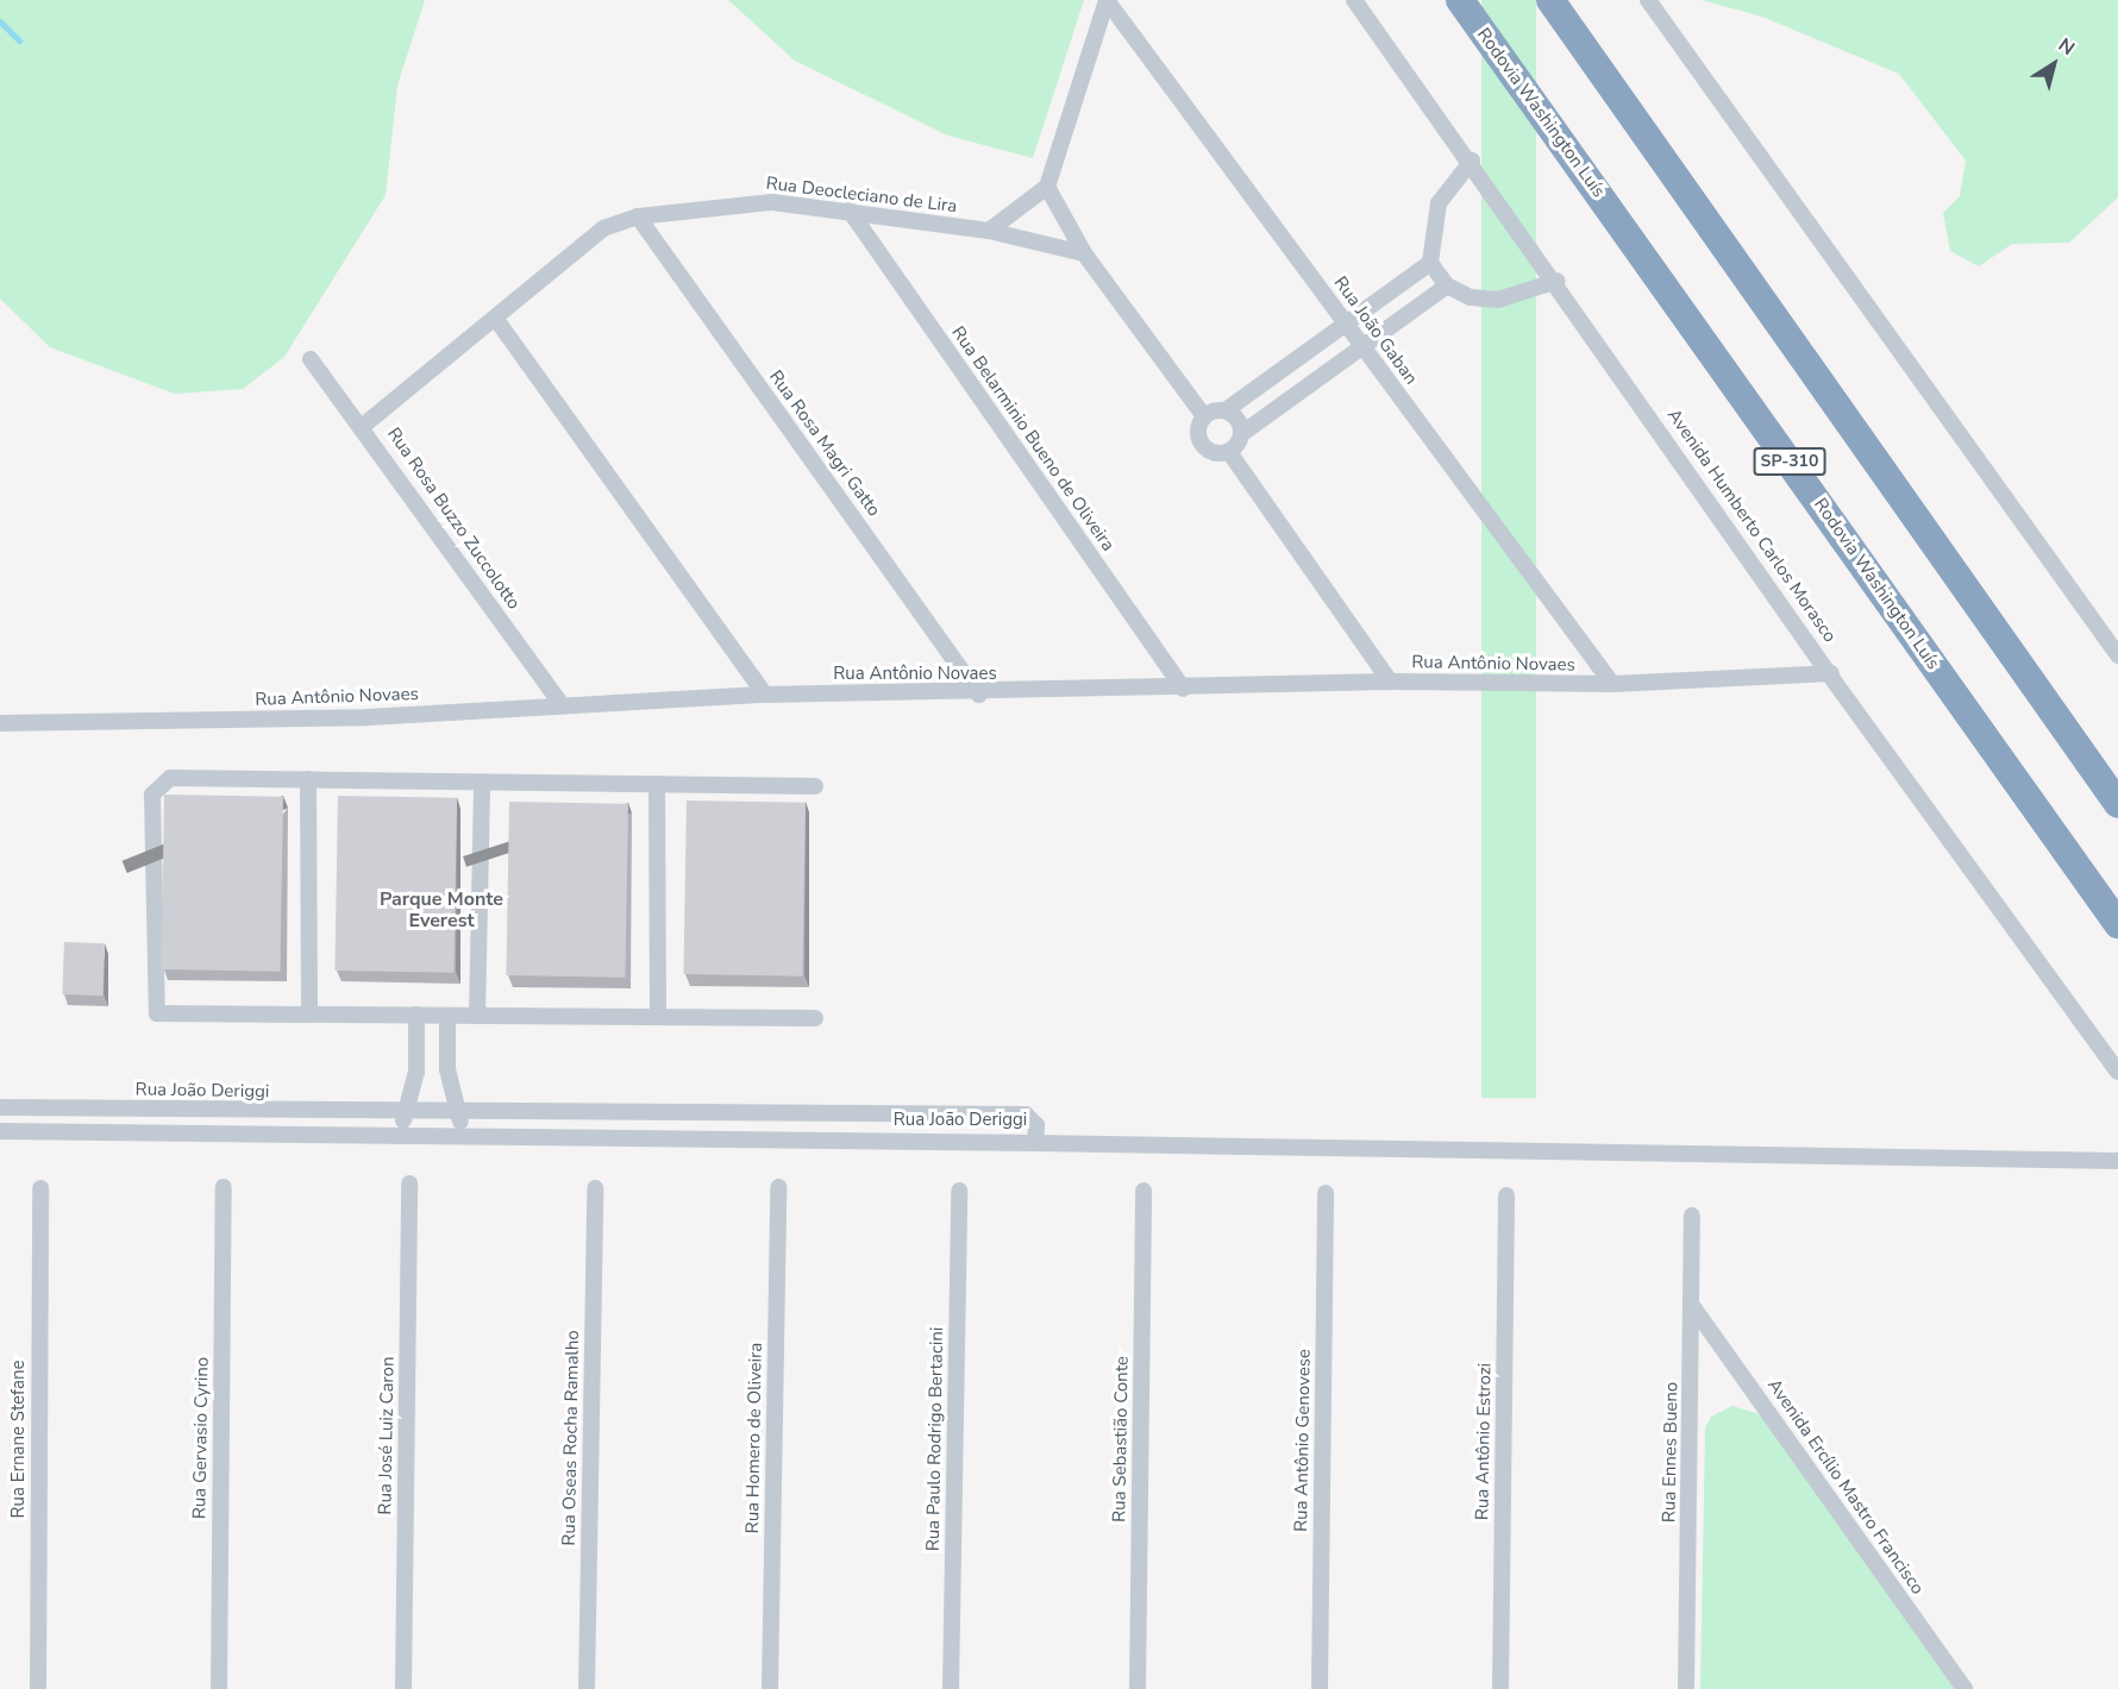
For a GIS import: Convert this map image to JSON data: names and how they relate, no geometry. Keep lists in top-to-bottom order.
{
  "streets": {
    "highway": ["Rodovia Washington Luís", "SP-310"],
    "street": [
      "Rua Deocleciano de Lira",
      "Rua João Gaban",
      "Rua Belarminio Bueno de Oliveira",
      "Rua Rosa Magri Gatto",
      "Rua Rosa Buzzo Zuccolotto",
      "Avenida Humberto Carlos Morasco",
      "Rua Antônio Novaes",
      "Rua João Deriggi",
      "Rua José Luiz Caron",
      "Rua Gervasio Cyrino",
      "Rua Oseas Rocha Ramalho",
      "Rua Homero de Oliveira",
      "Rua Ernane Stefane",
      "Rua Paulo Rodrigo Bertacini",
      "Rua Sebastião Conte",
      "Rua Antônio Genovese",
      "Rua Antônio Estrozi",
      "Rua Ennes Bueno",
      "Avenida Ercílio Mastro Francisco"
    ]
  },
  "crossings": [
    ["Rua Deocleciano de Lira", "Rua Belarminio Bueno de Oliveira"],
    ["Rua Deocleciano de Lira", "Rua Rosa Magri Gatto"],
    ["Rua Deocleciano de Lira", "Rua Rosa Buzzo Zuccolotto"],
    ["Rua João Gaban", "Rua Antônio Novaes"],
    ["Rua Belarminio Bueno de Oliveira", "Rua Antônio Novaes"],
    ["Rua Rosa Magri Gatto", "Rua Antônio Novaes"],
    ["Rua Rosa Buzzo Zuccolotto", "Rua Antônio Novaes"],
    ["Avenida Humberto Carlos Morasco", "Rua Antônio Novaes"],
    ["Rua Ennes Bueno", "Avenida Ercílio Mastro Francisco"]
  ],
  "districts": ["Parque Monte Everest"],
  "north": "top right"
}
